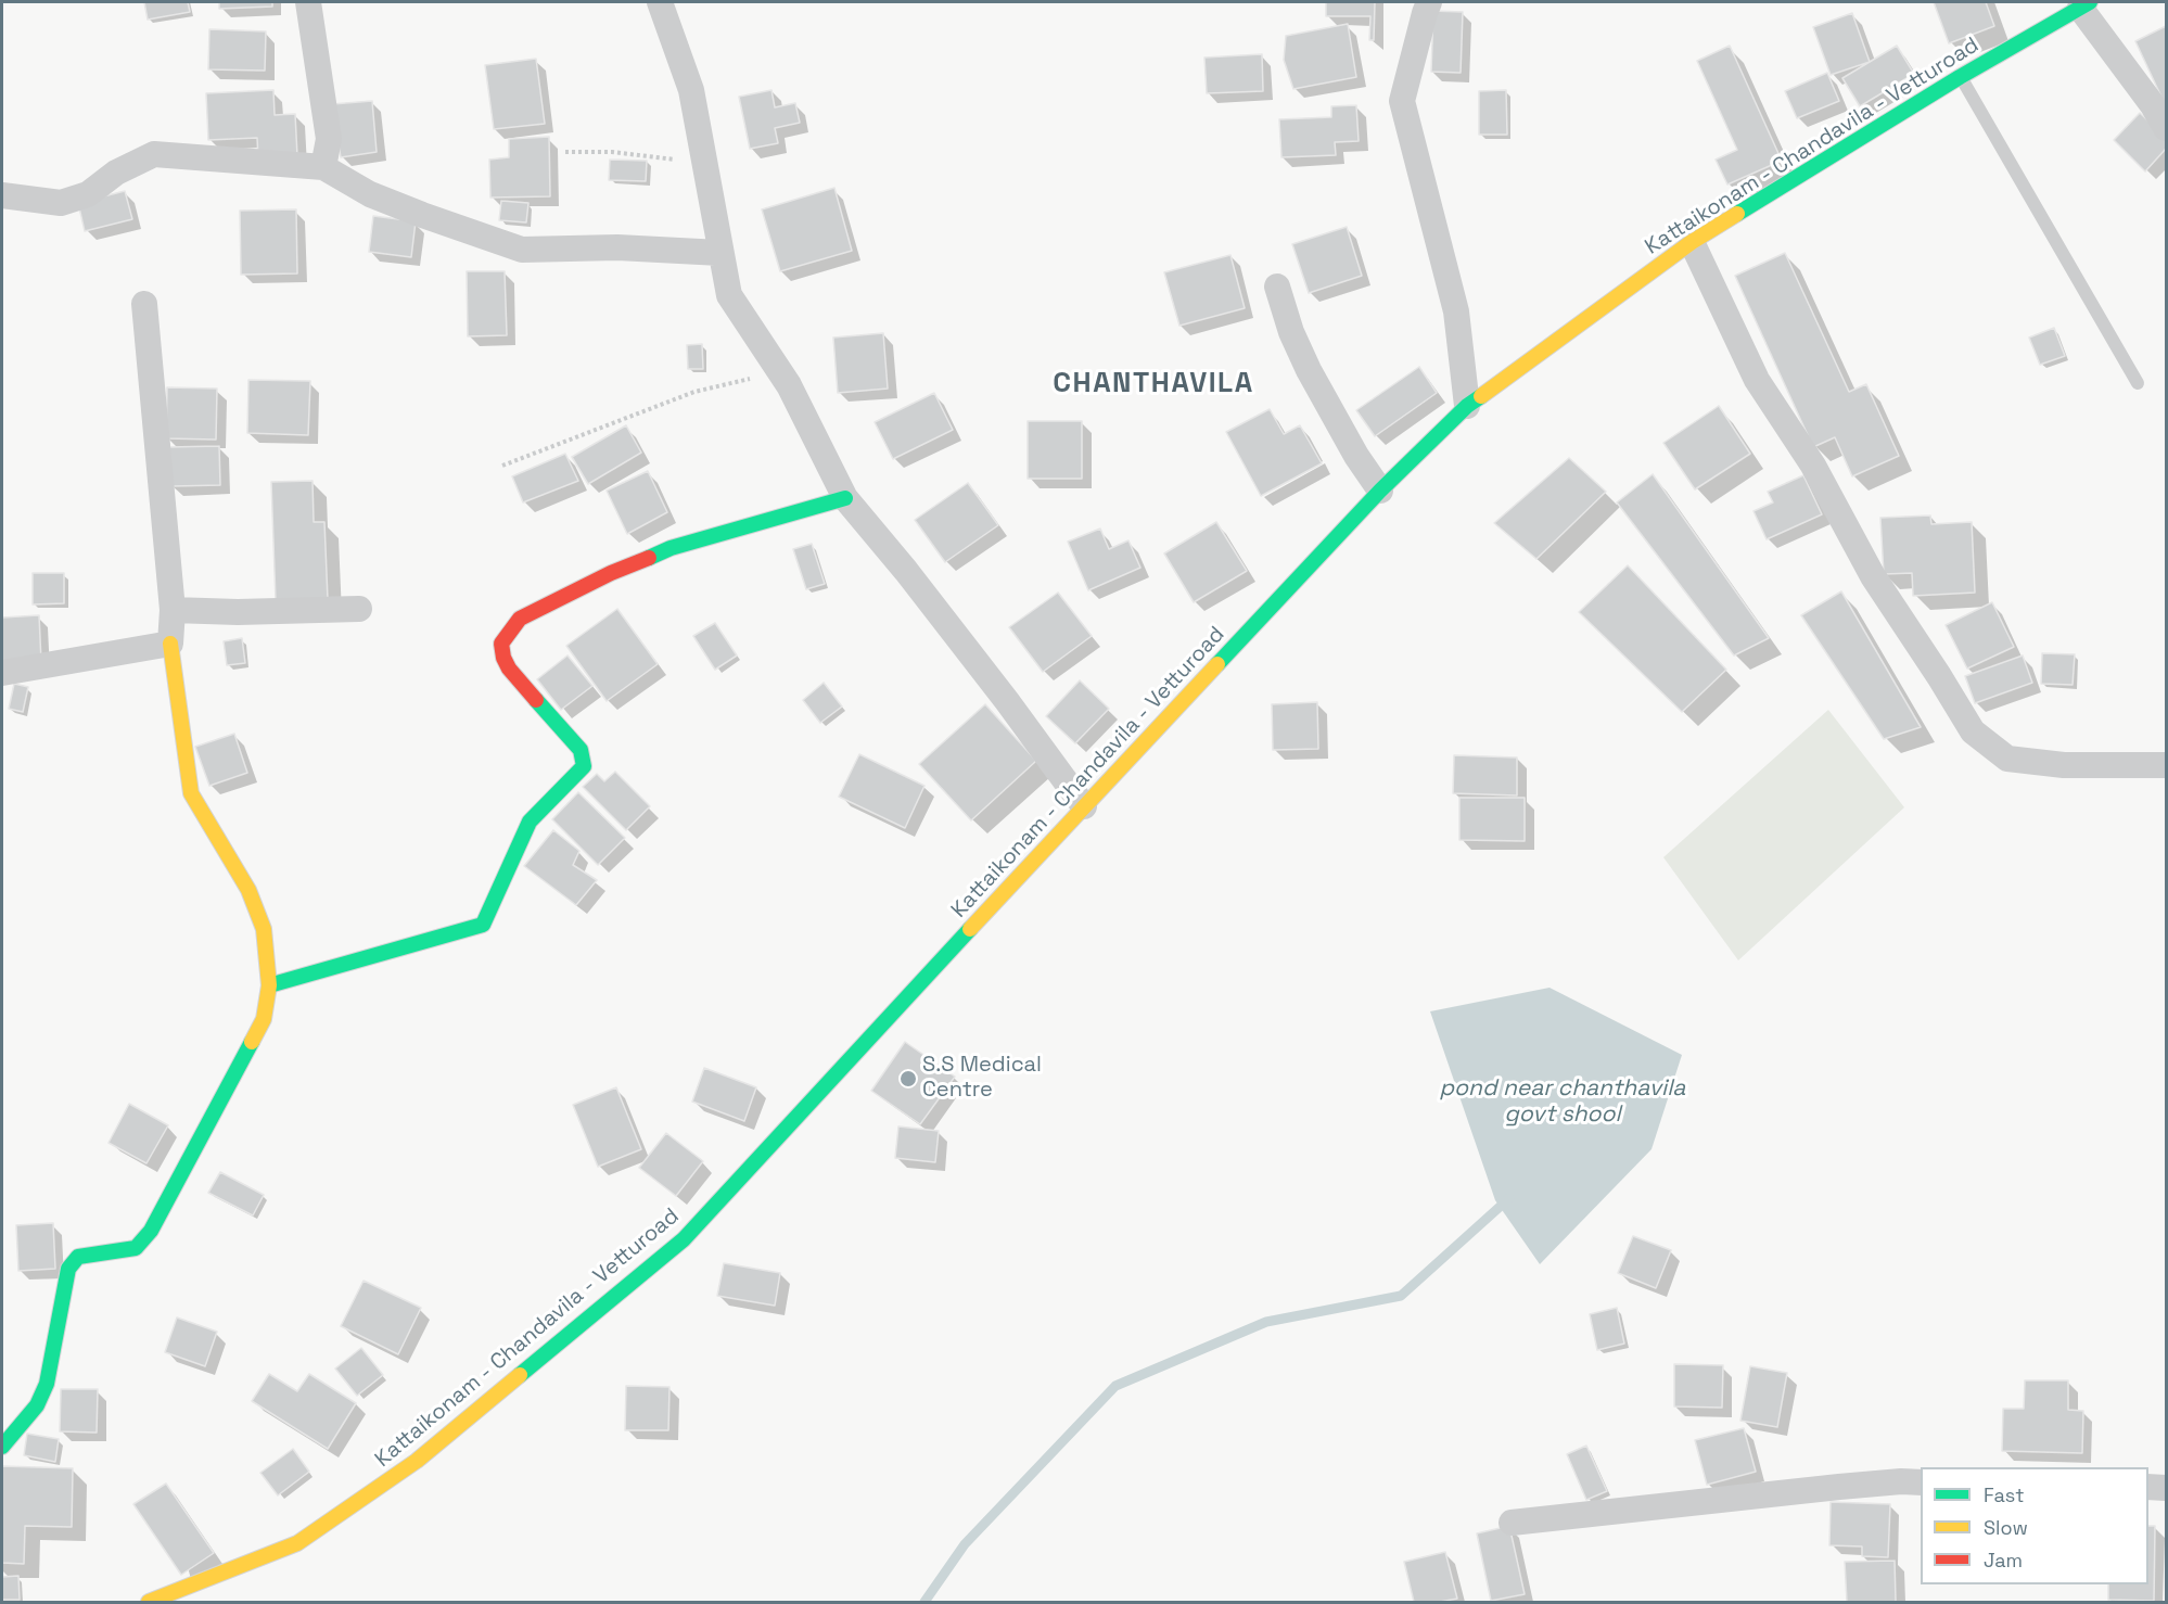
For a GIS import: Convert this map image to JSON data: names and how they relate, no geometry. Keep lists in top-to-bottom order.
{
  "streets": {
    "main road": ["Kattaikonam - Chandavila - Vetturoad"]
  },
  "districts": ["CHANTHAVILA"],
  "water": ["pond near chanthavila govt shool"],
  "places": ["S.S Medical Centre"],
  "legend": ["Fast", "Slow", "Jam"]
}
